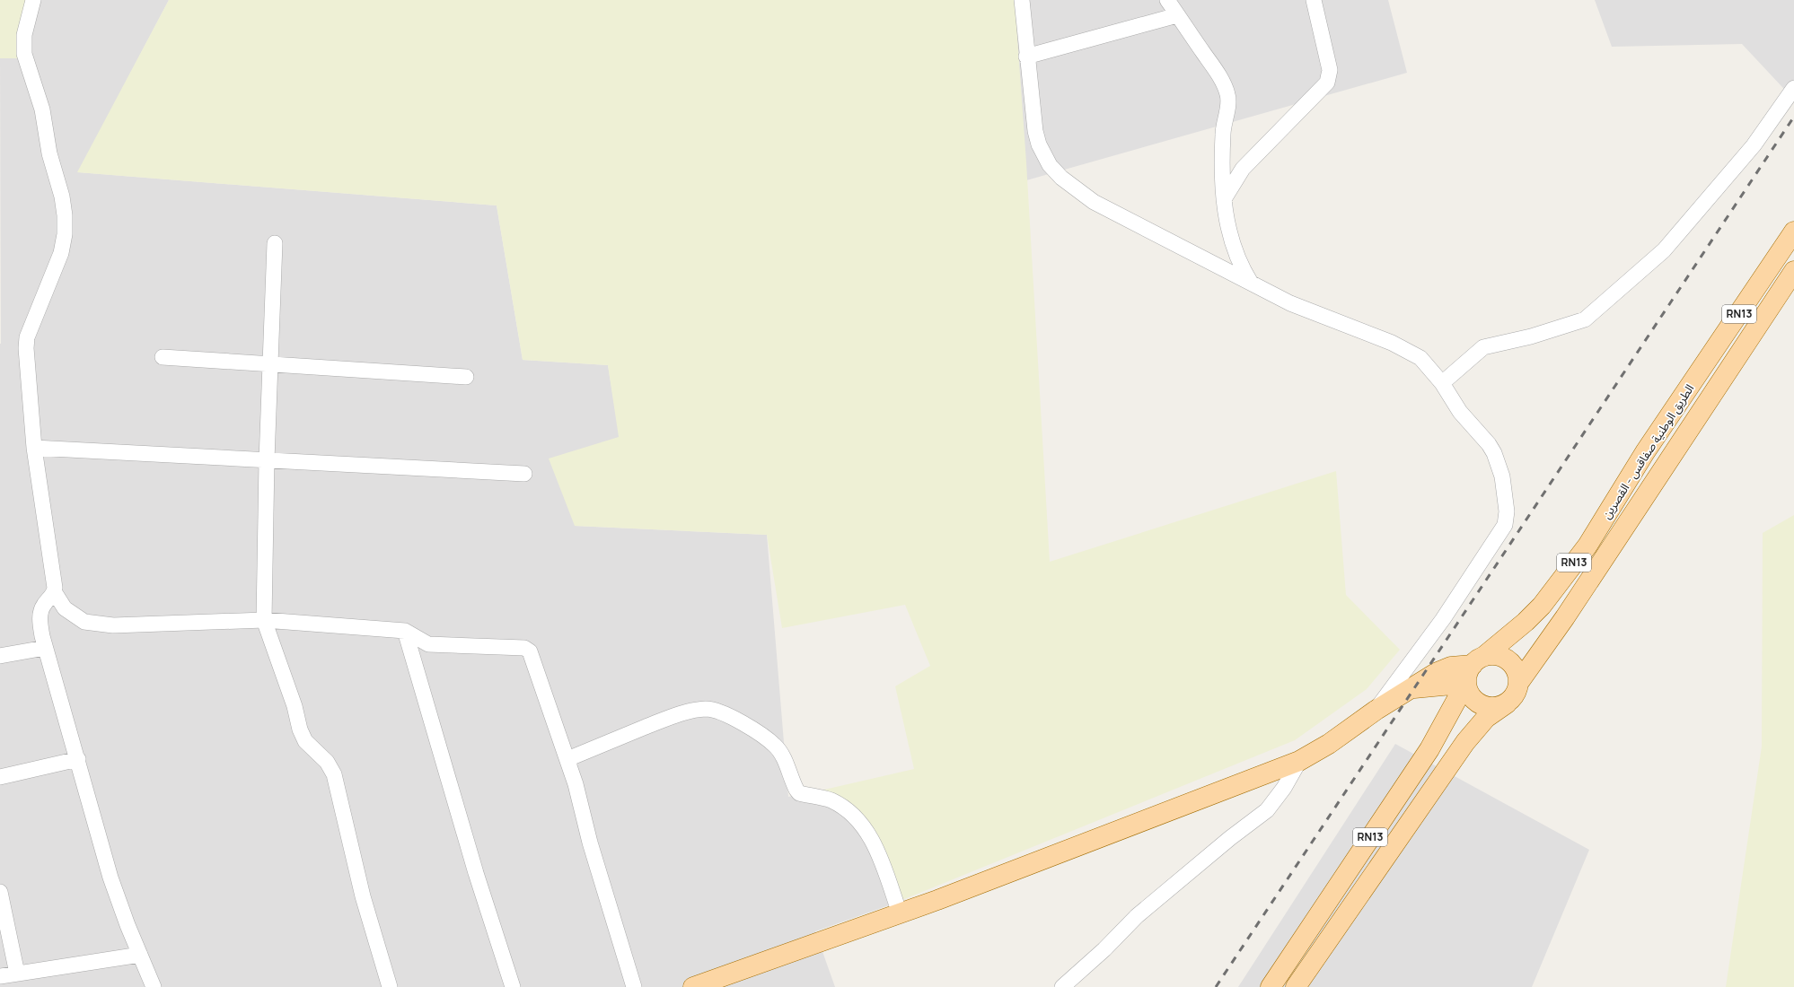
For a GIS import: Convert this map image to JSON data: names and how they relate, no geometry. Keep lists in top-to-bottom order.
{
  "streets": {
    "main road": ["RN13", "الطريق الوطنية صفاقس - القصرين"]
  },
  "crossings": [
    ["RN13", "الطريق الوطنية صفاقس - القصرين"]
  ]
}
